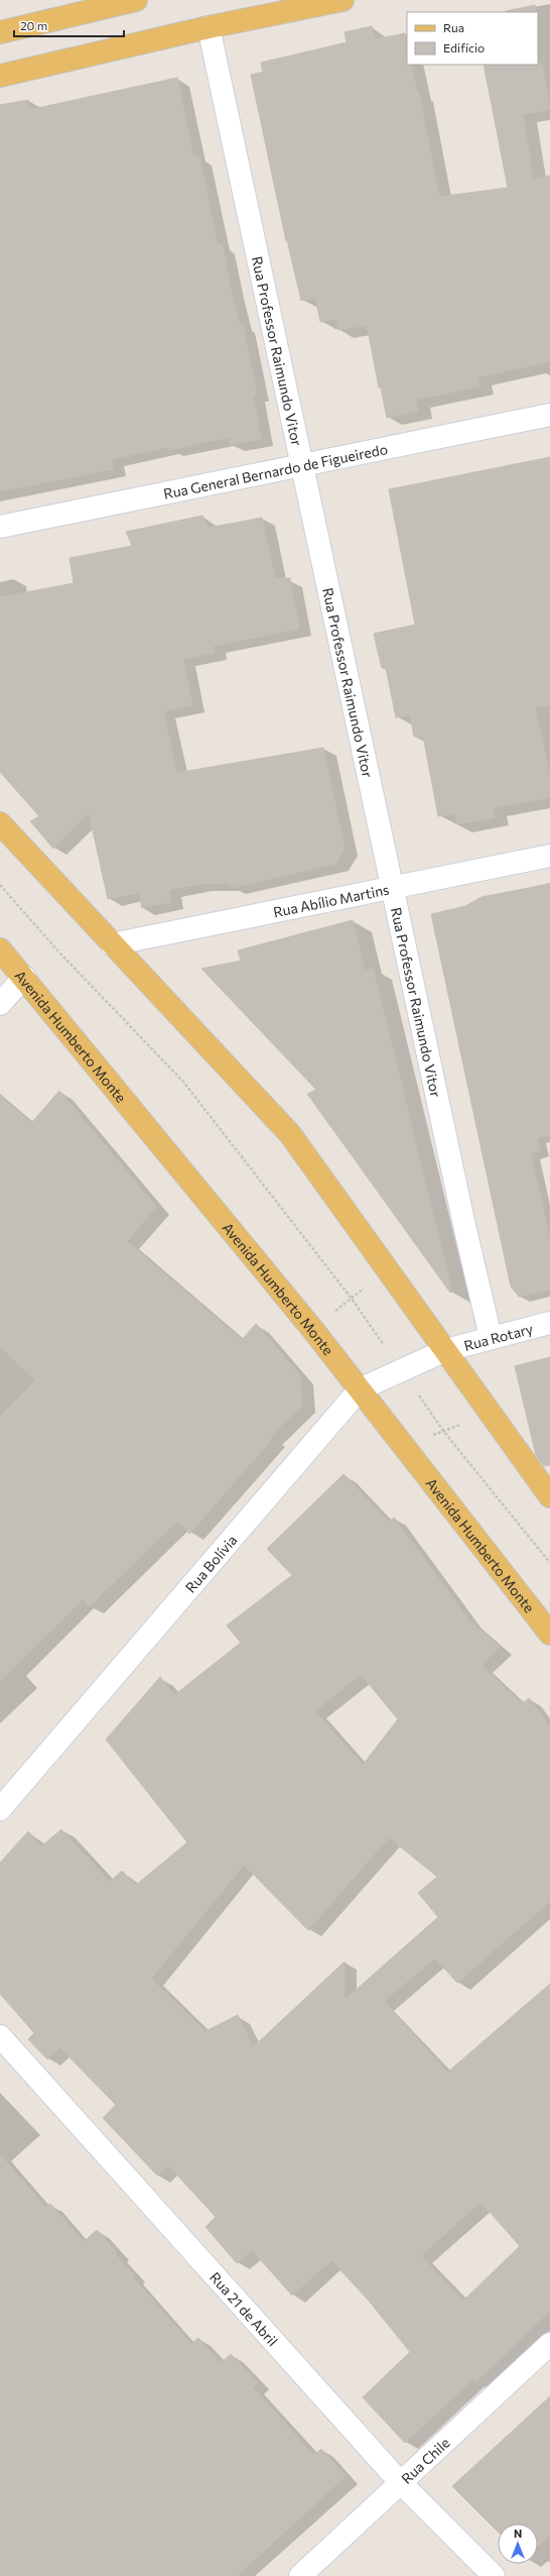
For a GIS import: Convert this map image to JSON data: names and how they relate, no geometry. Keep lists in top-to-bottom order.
{
  "streets": {
    "main road": ["Avenida Humberto Monte"],
    "street": [
      "Rua Professor Raimundo Vitor",
      "Rua General Bernardo de Figueiredo",
      "Rua Abílio Martins",
      "Rua Rotary",
      "Rua Bolívia",
      "Rua 21 de Abril",
      "Rua Chile"
    ]
  },
  "crossings": [
    ["Rua Professor Raimundo Vitor", "Rua General Bernardo de Figueiredo"],
    ["Rua Professor Raimundo Vitor", "Rua Abílio Martins"],
    ["Rua Professor Raimundo Vitor", "Rua Rotary"],
    ["Avenida Humberto Monte", "Rua Bolívia"],
    ["Rua Rotary", "Rua Bolívia"],
    ["Rua 21 de Abril", "Rua Chile"]
  ],
  "legend": ["Rua", "Edifício"],
  "scale_bar": "20 m",
  "north": "top"
}
